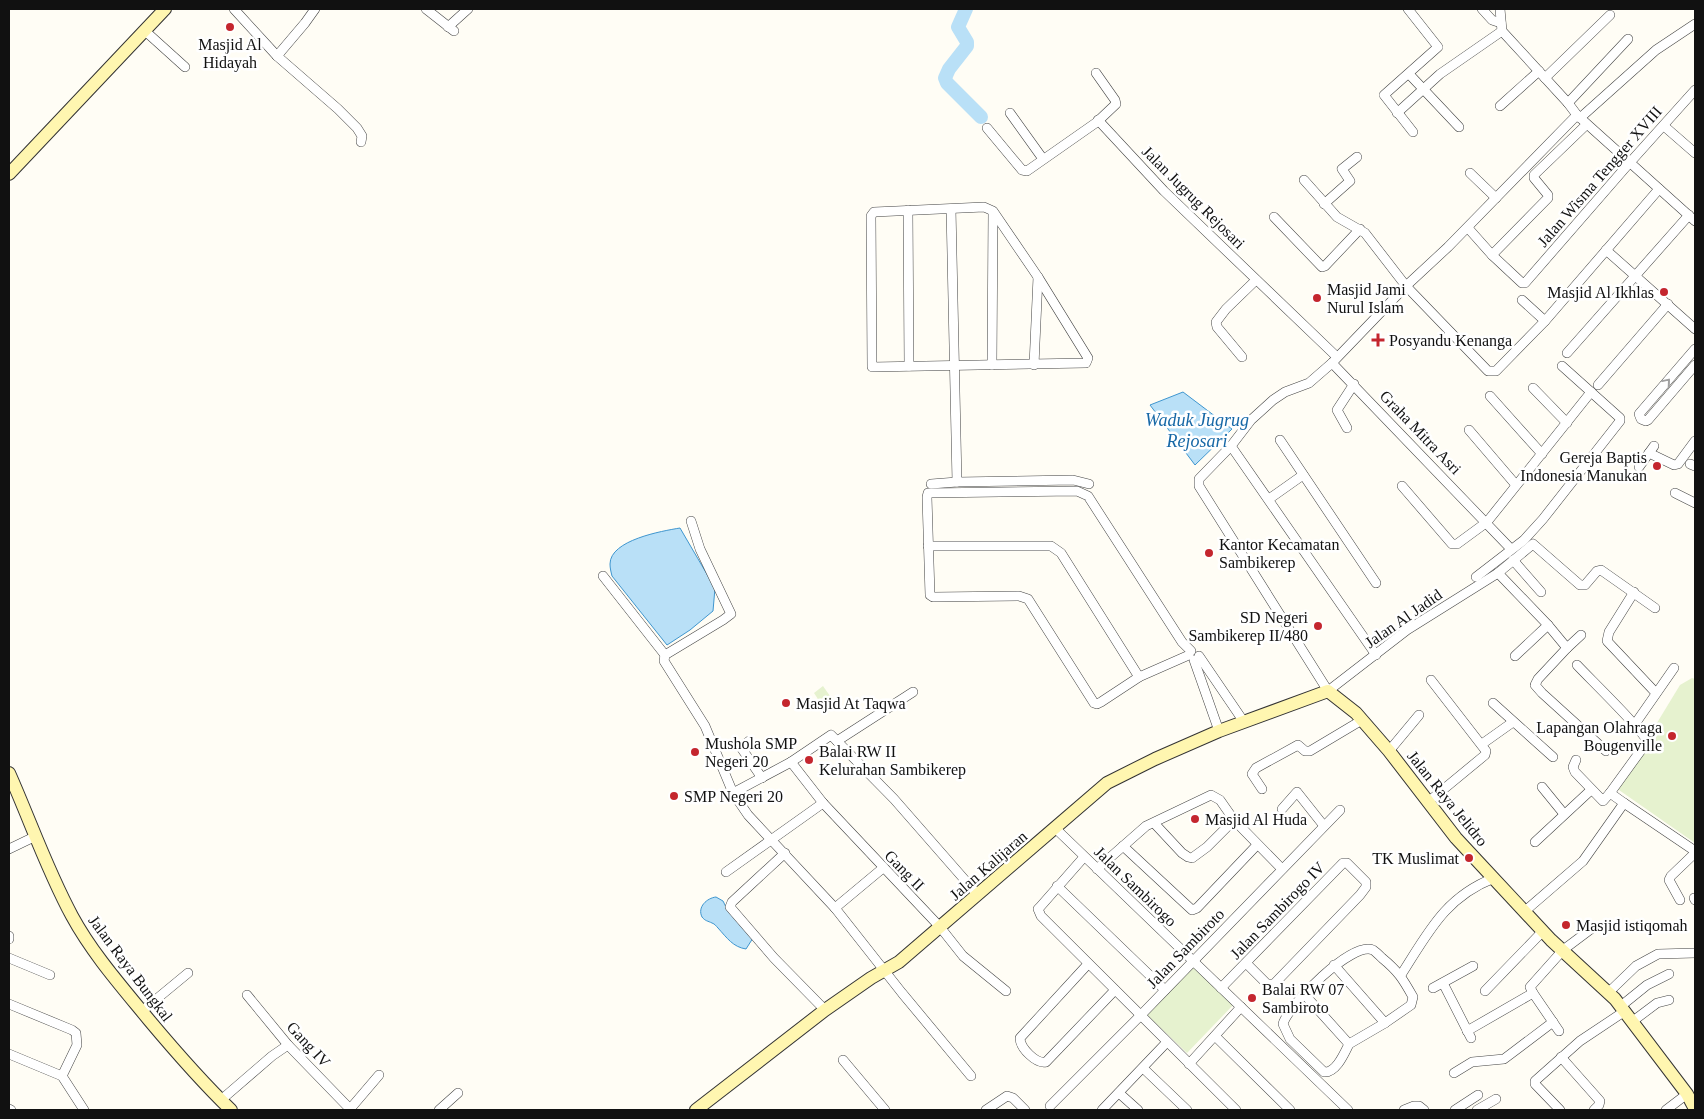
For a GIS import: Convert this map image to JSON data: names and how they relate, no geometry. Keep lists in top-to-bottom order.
{
  "streets": {
    "street": [
      "Jalan Wisma Tengger XVIII",
      "Jalan Jugrug Rejosari",
      "Graha Mitra Asri",
      "Jalan Al Jadid",
      "Jalan Raya Jelidro",
      "Jalan Kalijaran",
      "Gang II",
      "Jalan Sambirogo",
      "Jalan Sambirogo IV",
      "Jalan Sambiroto",
      "Jalan Raya Bungkal",
      "Gang IV"
    ]
  },
  "crossings": [
    ["Jalan Jugrug Rejosari", "Graha Mitra Asri"],
    ["Jalan Al Jadid", "Jalan Raya Jelidro"],
    ["Jalan Al Jadid", "Jalan Kalijaran"],
    ["Jalan Raya Jelidro", "Jalan Kalijaran"],
    ["Jalan Kalijaran", "Gang II"],
    ["Jalan Kalijaran", "Jalan Sambirogo"],
    ["Jalan Sambirogo", "Jalan Sambirogo IV"],
    ["Jalan Sambirogo", "Jalan Sambiroto"]
  ],
  "water": ["Waduk Jugrug Rejosari"],
  "places": {
    "other": [
      "Masjid Al Hidayah",
      "Masjid Al Ikhlas",
      "Masjid Jami Nurul Islam",
      "Gereja Baptis Indonesia Manukan",
      "Kantor Kecamatan Sambikerep",
      "SD Negeri Sambikerep II/480",
      "Masjid At Taqwa",
      "Lapangan Olahraga Bougenville",
      "Mushola SMP Negeri 20",
      "Balai RW II Kelurahan Sambikerep",
      "SMP Negeri 20",
      "Masjid Al Huda",
      "TK Muslimat",
      "Masjid istiqomah",
      "Balai RW 07 Sambiroto"
    ],
    "health": ["Posyandu Kenanga"]
  }
}
